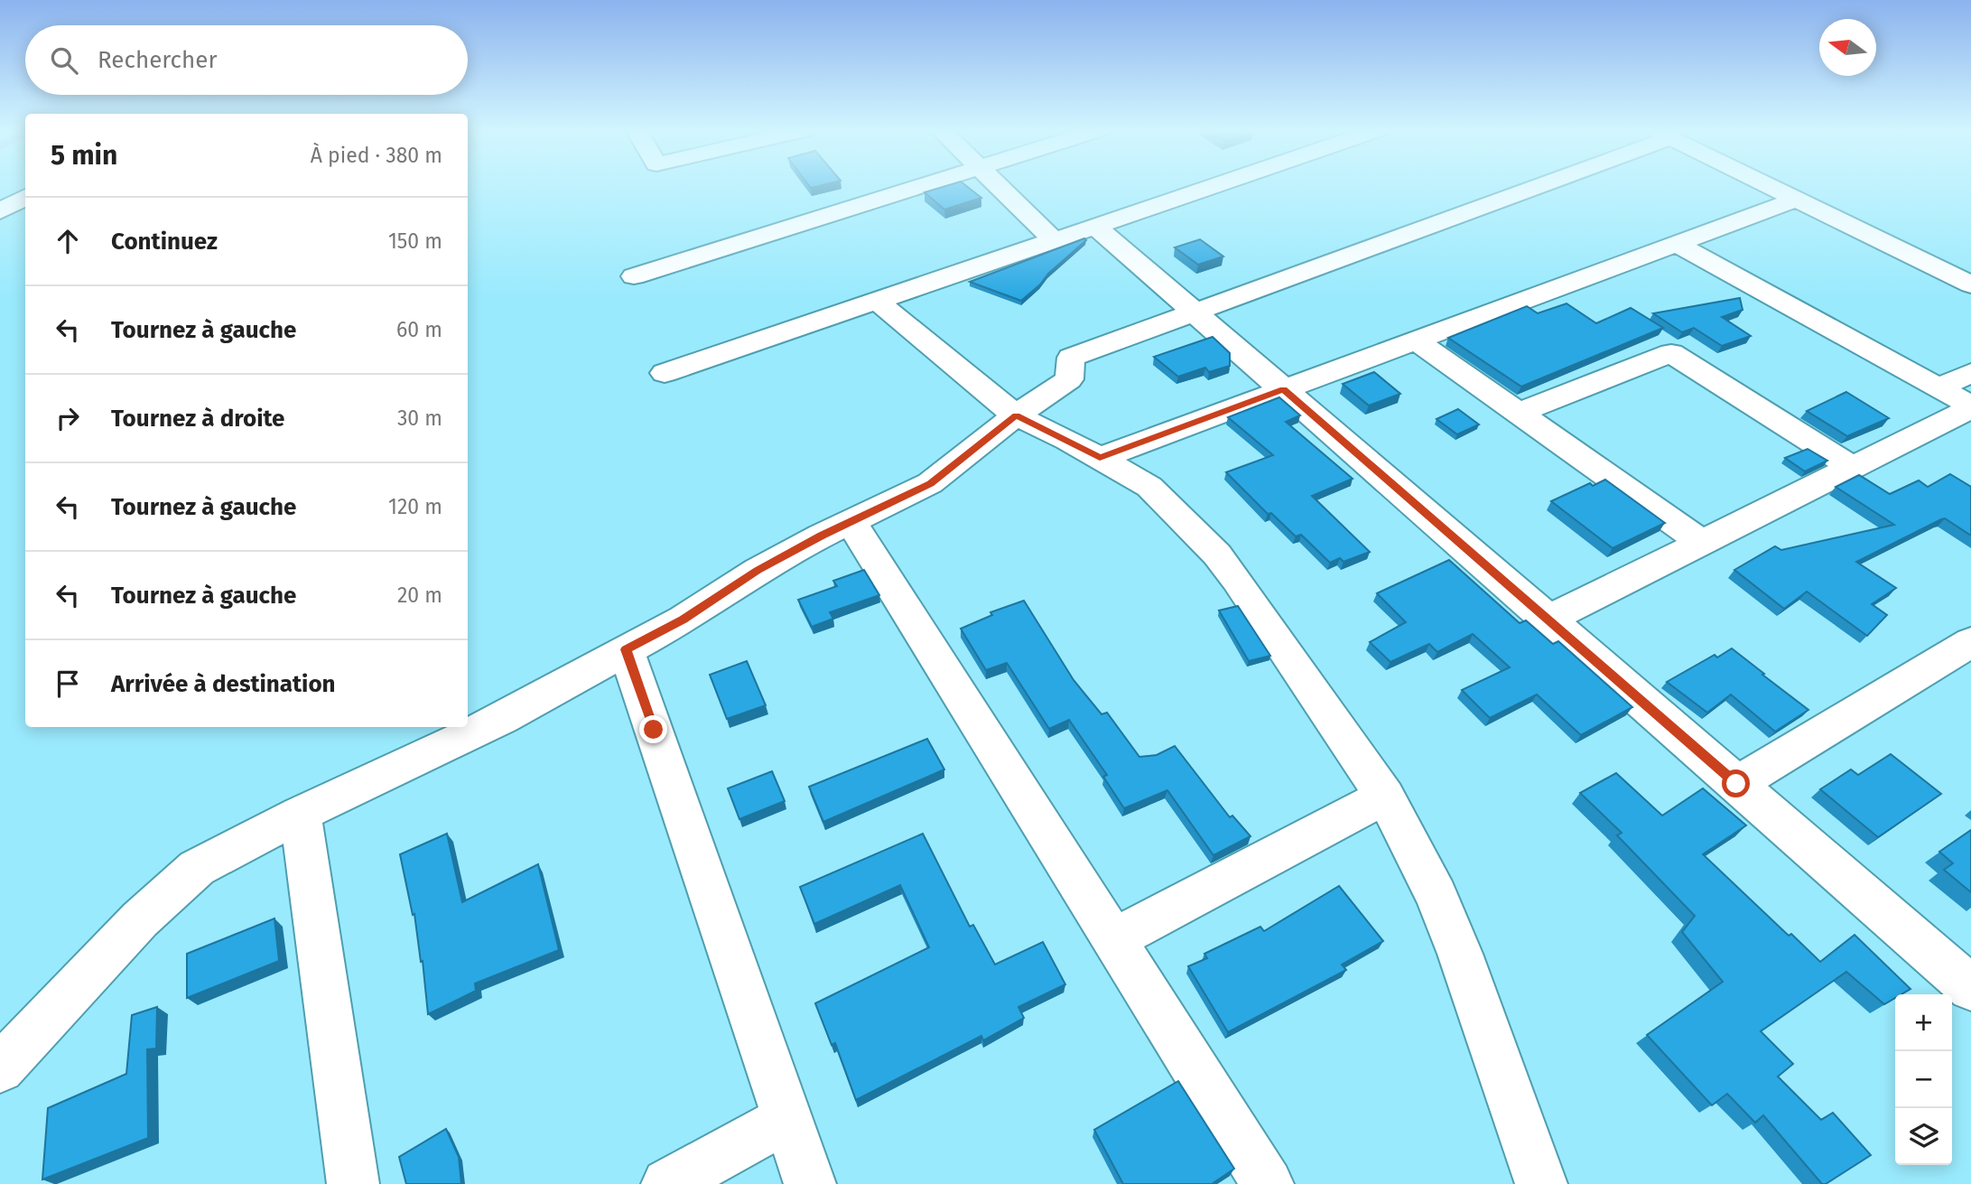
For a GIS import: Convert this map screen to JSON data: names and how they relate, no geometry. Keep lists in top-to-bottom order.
{
  "north": "left",
  "page": {
    "search": "Rechercher",
    "heading": ["5 min", "À pied · 380 m"],
    "list": [
      ["Continuez", "150 m"],
      ["Tournez à gauche", "60 m"],
      ["Tournez à droite", "30 m"],
      ["Tournez à gauche", "120 m"],
      ["Tournez à gauche", "20 m"],
      "Arrivée à destination"
    ],
    "map_buttons": ["+", "−"]
  }
}
